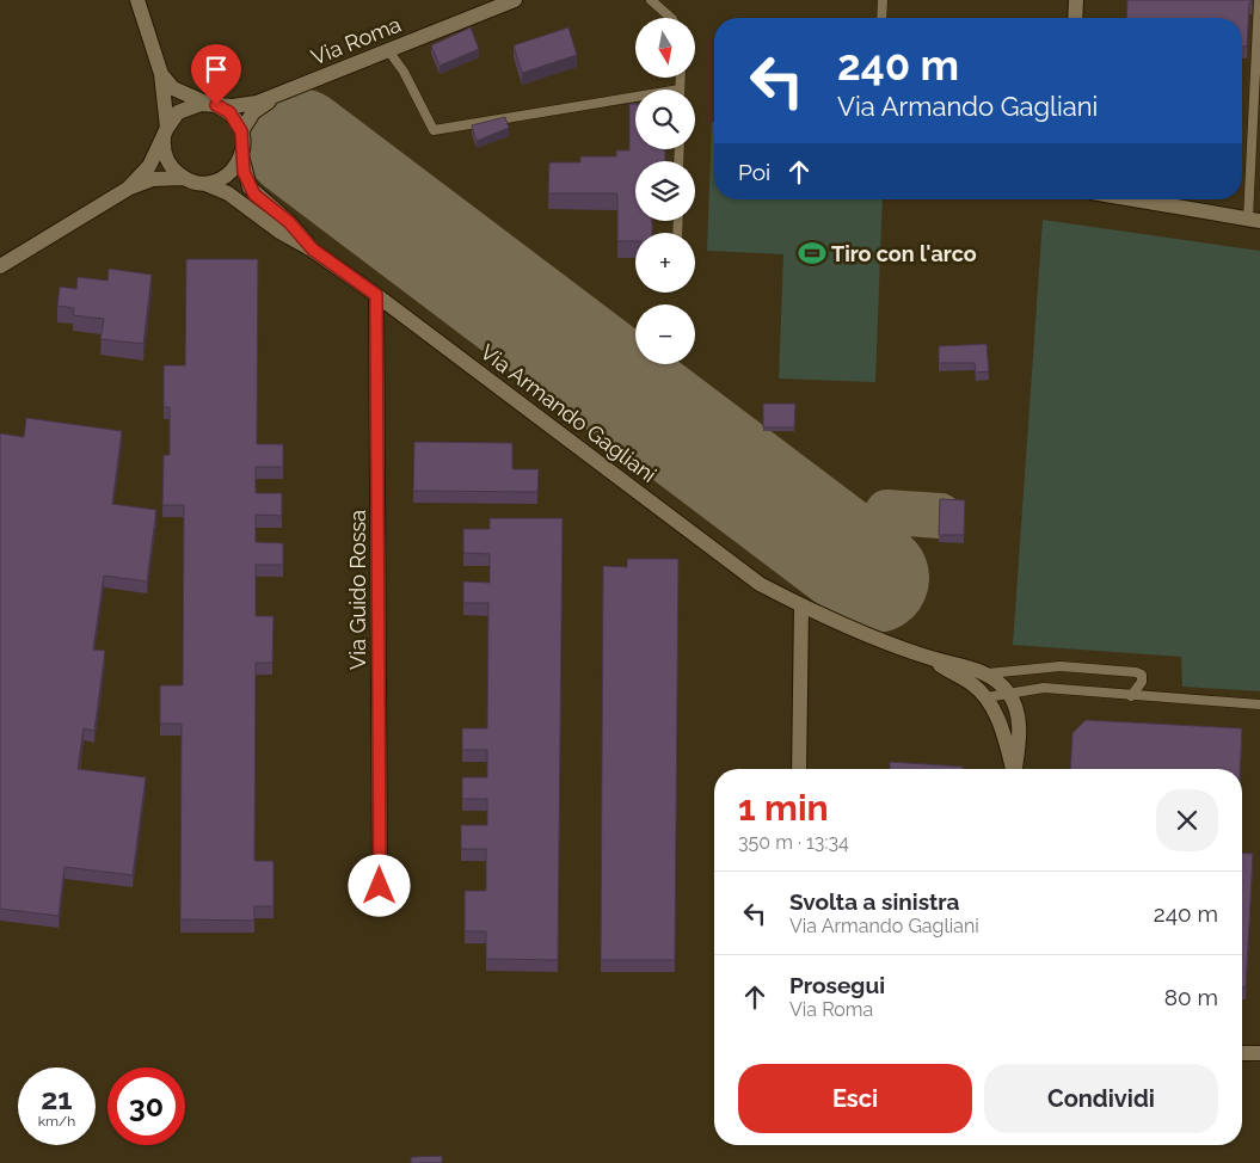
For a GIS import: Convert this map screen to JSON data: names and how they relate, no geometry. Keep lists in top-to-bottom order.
{
  "streets": {
    "street": ["Via Roma", "Via Armando Gagliani", "Via Guido Rossa"]
  },
  "crossings": [
    ["Via Roma", "Via Armando Gagliani"],
    ["Via Armando Gagliani", "Via Guido Rossa"]
  ],
  "places": {
    "sports": ["Tiro con l'arco"]
  },
  "north": "bottom",
  "page": {
    "map_buttons": ["+", "−"],
    "turn": ["240 m", "Via Armando Gagliani"],
    "then": "Poi",
    "heading": ["1 min", "350 m · 13:34"],
    "list": [
      {
        "name": "Svolta a sinistra",
        "note": "Via Armando Gagliani",
        "value": "240 m"
      },
      {
        "name": "Prosegui",
        "note": "Via Roma",
        "value": "80 m"
      }
    ],
    "buttons": ["Esci", "Condividi"],
    "speed": "21 km/h",
    "limit": "30"
  }
}
